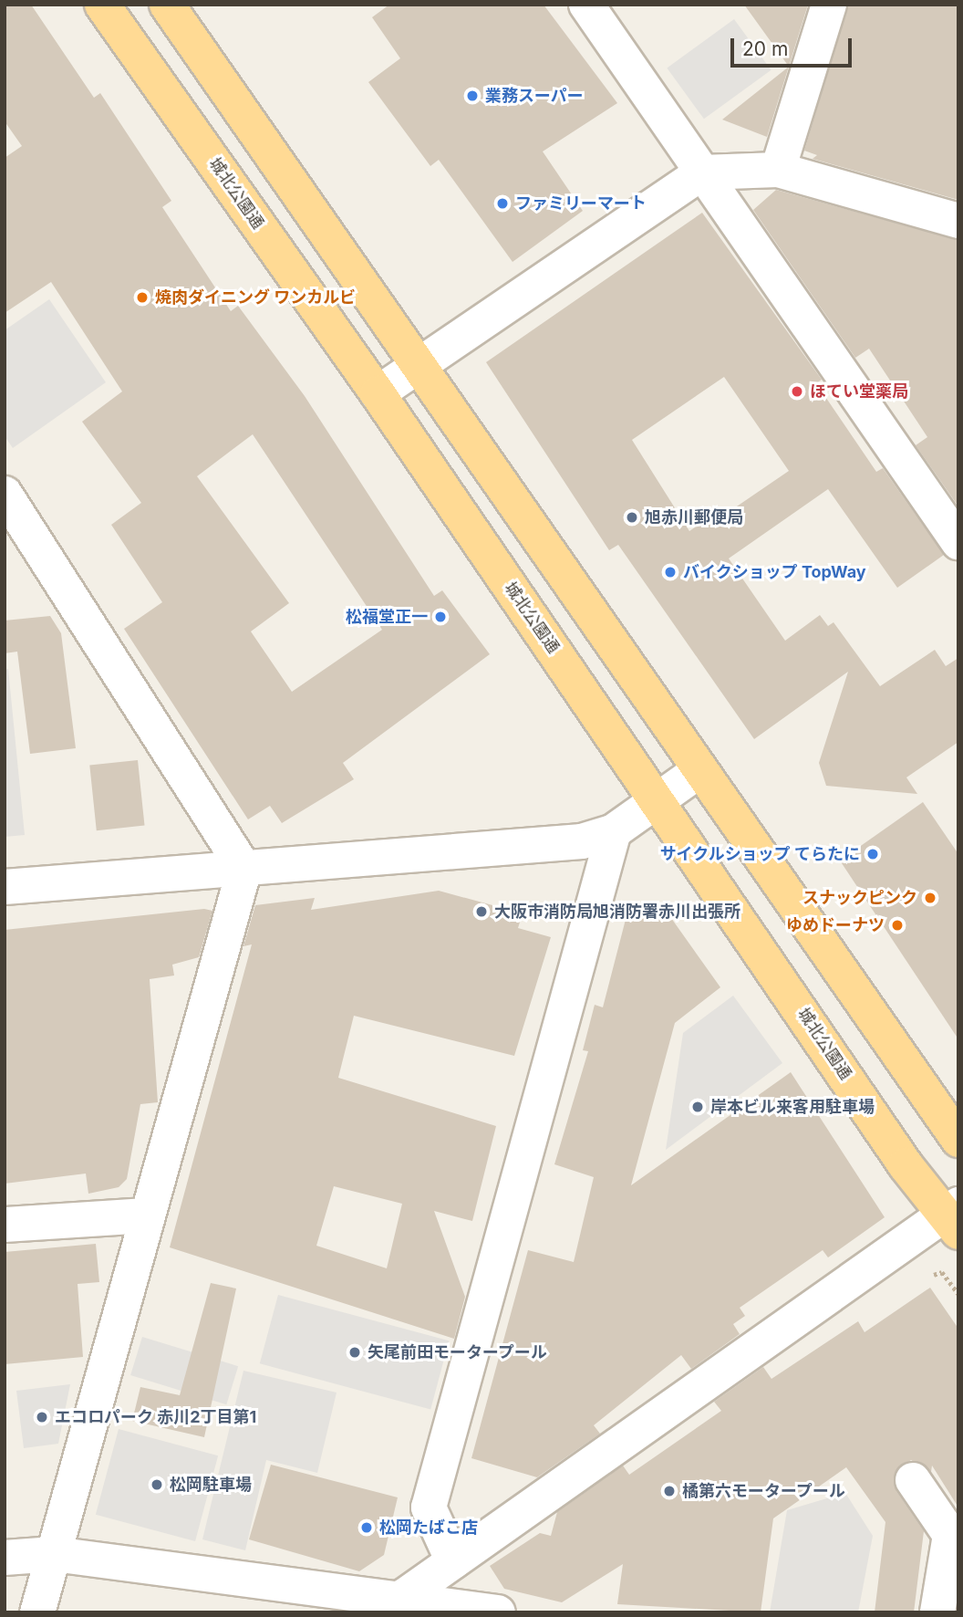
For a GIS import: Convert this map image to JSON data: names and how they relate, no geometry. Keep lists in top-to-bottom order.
{
  "streets": {
    "main road": ["城北公園通"]
  },
  "places": [
    "業務スーパー",
    "ファミリーマート",
    "焼肉ダイニング ワンカルビ",
    "ほてい堂薬局",
    "旭赤川郵便局",
    "バイクショップ TopWay",
    "松福堂正一",
    "サイクルショップ てらたに",
    "スナックピンク",
    "大阪市消防局旭消防署赤川出張所",
    "ゆめドーナツ",
    "岸本ビル来客用駐車場",
    "矢尾前田モータープール",
    "エコロパーク 赤川2丁目第1",
    "松岡駐車場",
    "橘第六モータープール",
    "松岡たばこ店"
  ],
  "scale_bar": "20 m"
}
